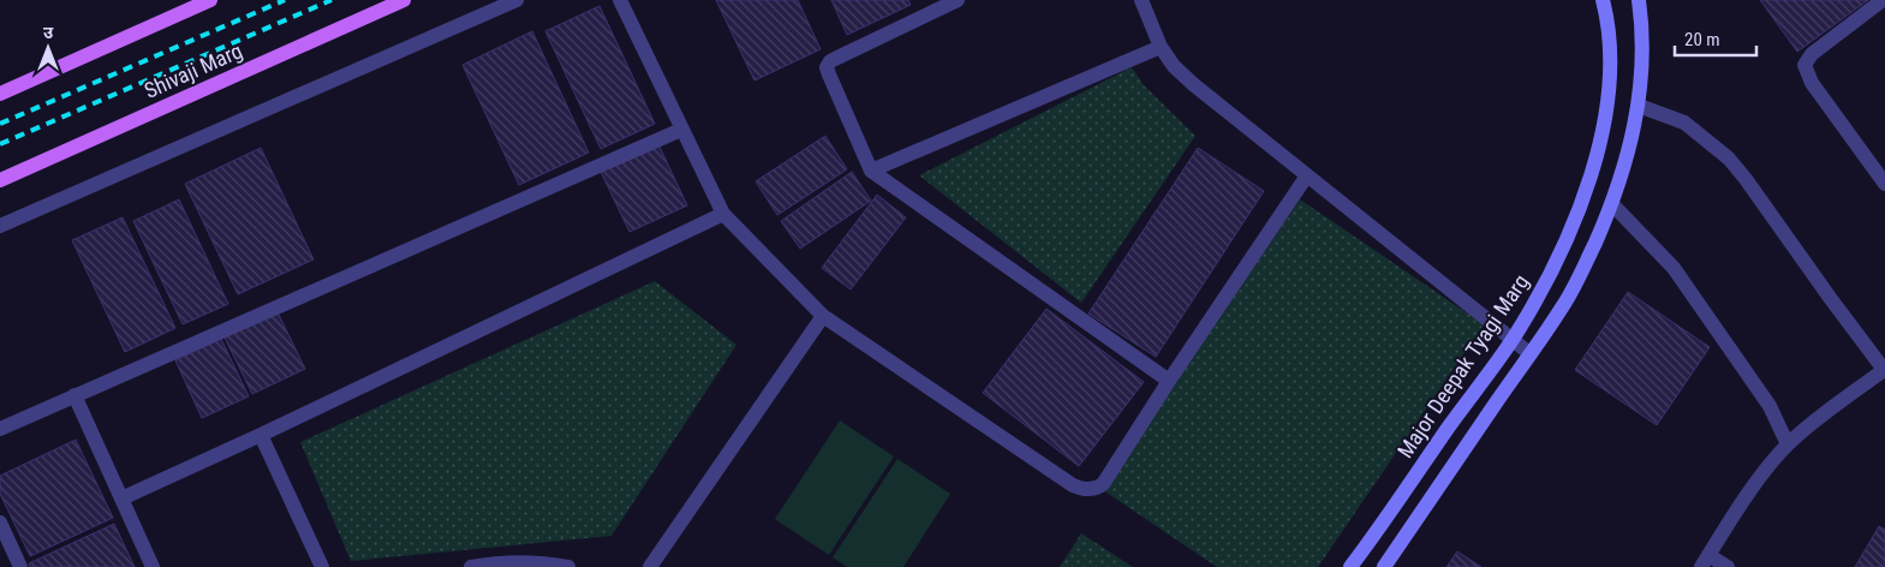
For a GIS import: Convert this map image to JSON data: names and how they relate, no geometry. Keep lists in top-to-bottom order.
{
  "streets": {
    "main road": ["Shivaji Marg"],
    "street": ["Major Deepak Tyagi Marg"]
  },
  "scale_bar": "20 m",
  "north": "top"
}
